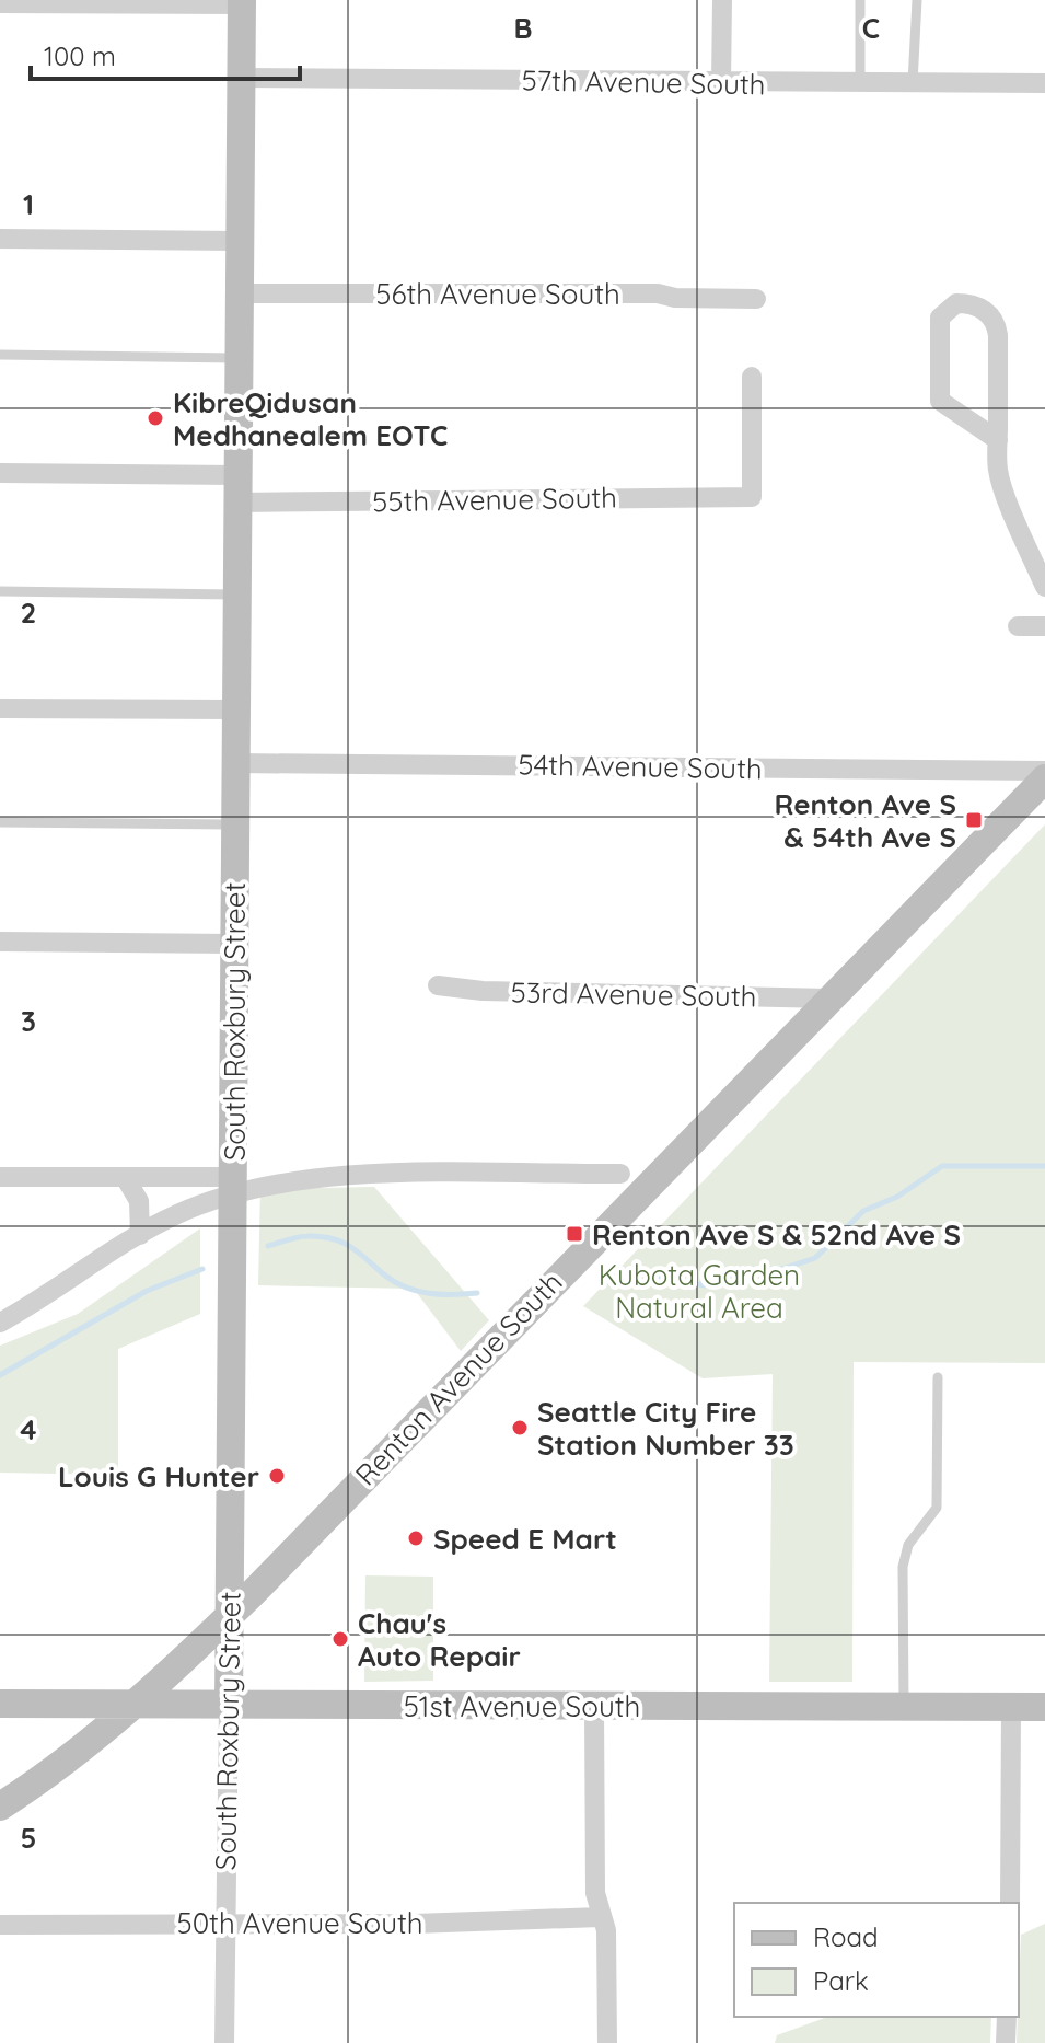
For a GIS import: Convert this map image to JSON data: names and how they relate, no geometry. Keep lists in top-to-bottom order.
{
  "streets": {
    "street": [
      "57th Avenue South",
      "56th Avenue South",
      "55th Avenue South",
      "54th Avenue South",
      "53rd Avenue South",
      "South Roxbury Street",
      "Renton Avenue South",
      "51st Avenue South",
      "50th Avenue South"
    ]
  },
  "crossings": [
    ["57th Avenue South", "South Roxbury Street"],
    ["56th Avenue South", "South Roxbury Street"],
    ["55th Avenue South", "South Roxbury Street"],
    ["54th Avenue South", "South Roxbury Street"],
    ["53rd Avenue South", "Renton Avenue South"],
    ["South Roxbury Street", "Renton Avenue South"],
    ["South Roxbury Street", "51st Avenue South"],
    ["South Roxbury Street", "50th Avenue South"],
    ["Renton Avenue South", "51st Avenue South"]
  ],
  "parks": ["Kubota Garden Natural Area"],
  "places": {
    "other": [
      "KibreQidusan Medhanealem EOTC",
      "Seattle City Fire Station Number 33",
      "Louis G Hunter",
      "Speed E Mart",
      "Chau's Auto Repair"
    ],
    "transit": ["Renton Ave S & 54th Ave S", "Renton Ave S & 52nd Ave S"]
  },
  "legend": ["Road", "Park"],
  "scale_bar": "100 m",
  "grid": {
    "columns": ["B", "C"],
    "rows": [
      "1",
      "2",
      "3",
      "4",
      "5"
    ]
  }
}
